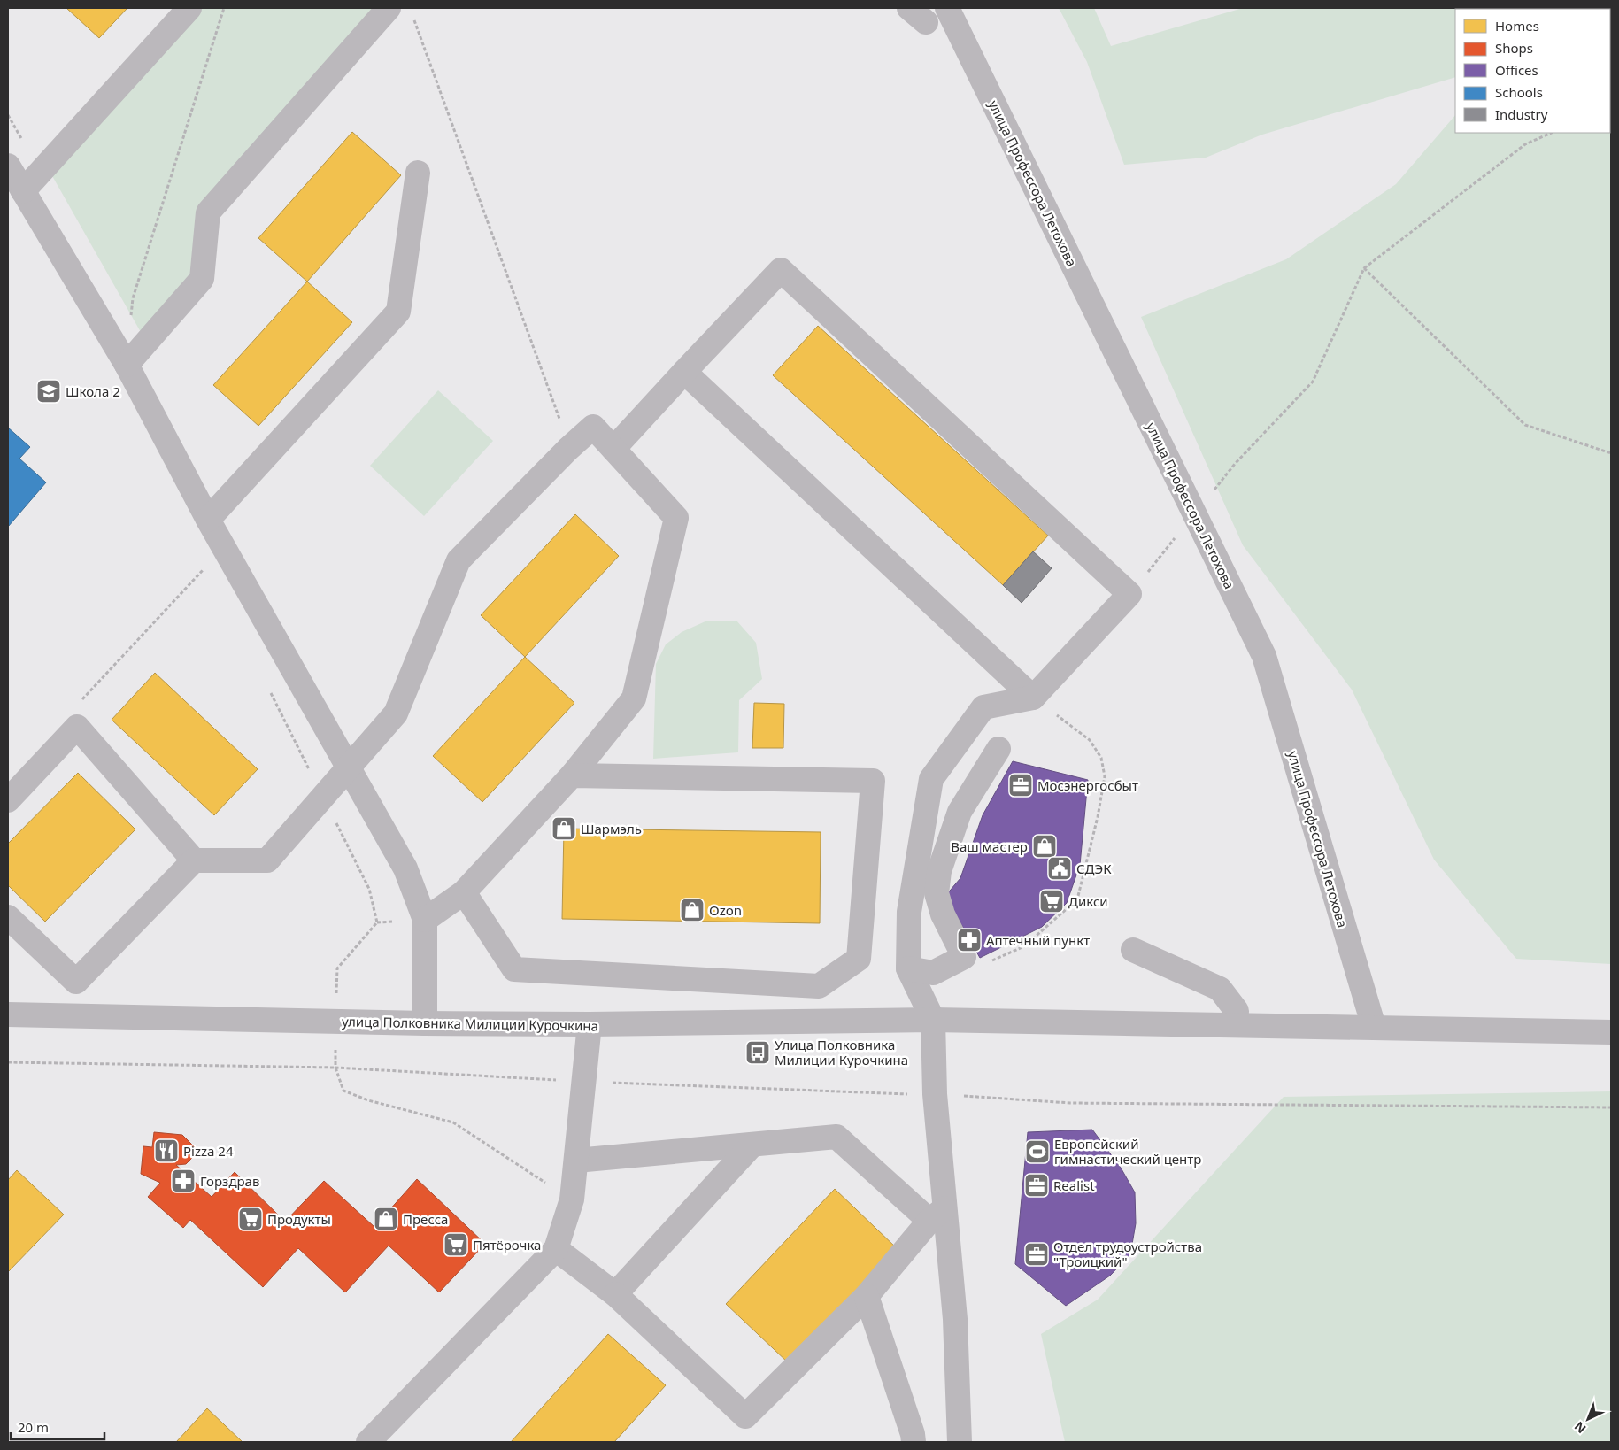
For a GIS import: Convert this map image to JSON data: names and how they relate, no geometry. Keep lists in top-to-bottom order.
{
  "streets": {
    "street": ["улица Профессора Летохова", "улица Полковника Милиции Курочкина"]
  },
  "crossings": [
    ["улица Профессора Летохова", "улица Полковника Милиции Курочкина"]
  ],
  "places": {
    "school or university": ["Школа 2"],
    "office": ["Мосэнергосбыт", "Realist", "Отдел трудоустройства \"Троицкий\""],
    "shop": [
      "Шармэль",
      "Ваш мастер",
      "Ozon",
      "Пресса"
    ],
    "public building": ["СДЭК"],
    "supermarket": ["Дикси", "Продукты", "Пятёрочка"],
    "pharmacy": ["Аптечный пункт", "Горздрав"],
    "bus stop": ["Улица Полковника Милиции Курочкина"],
    "restaurant": ["Pizza 24"],
    "sports": ["Европейский гимнастический центр"]
  },
  "legend": [
    "Homes",
    "Shops",
    "Offices",
    "Schools",
    "Industry"
  ],
  "scale_bar": "20 m",
  "north": "bottom left"
}
